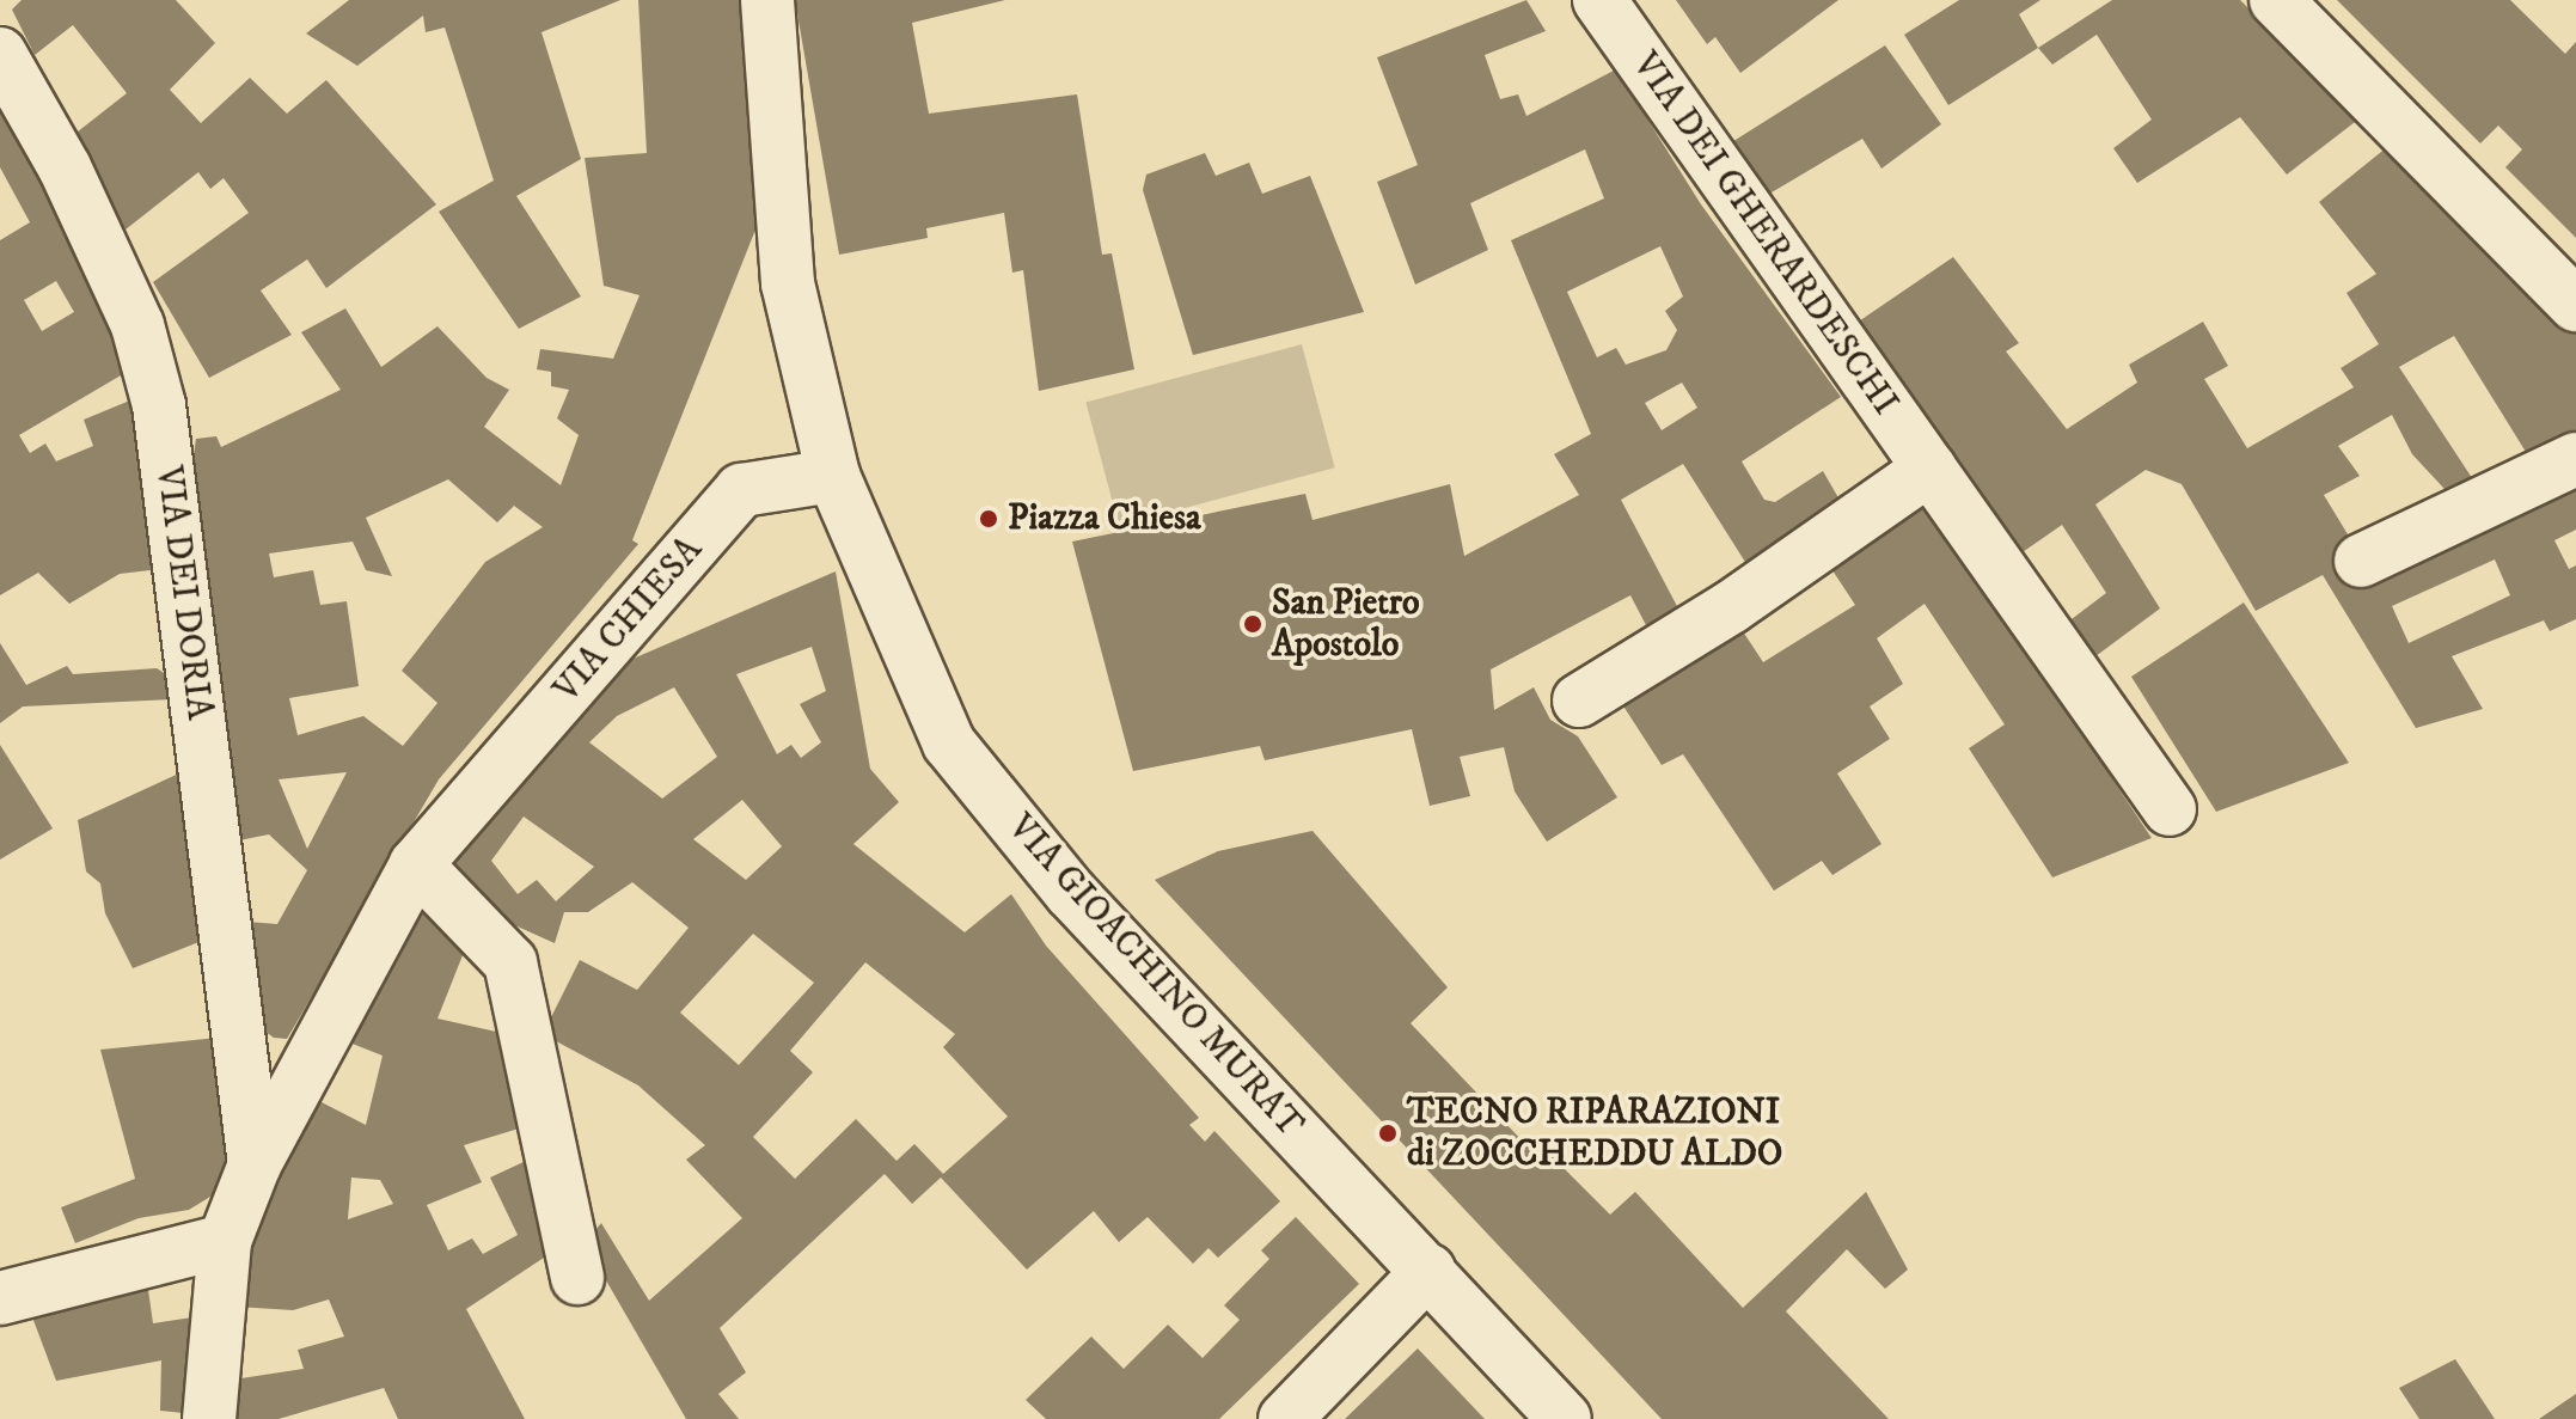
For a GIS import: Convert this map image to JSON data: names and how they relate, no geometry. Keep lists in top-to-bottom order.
{
  "streets": {
    "street": [
      "VIA DEI GHERARDESCHI",
      "VIA DEI DORIA",
      "VIA CHIESA",
      "VIA GIOACHINO MURAT"
    ]
  },
  "crossings": [
    ["VIA DEI DORIA", "VIA CHIESA"],
    ["VIA CHIESA", "VIA GIOACHINO MURAT"]
  ],
  "places": ["Piazza Chiesa", "San Pietro Apostolo", "TECNO RIPARAZIONI di ZOCCHEDDU ALDO"]
}
